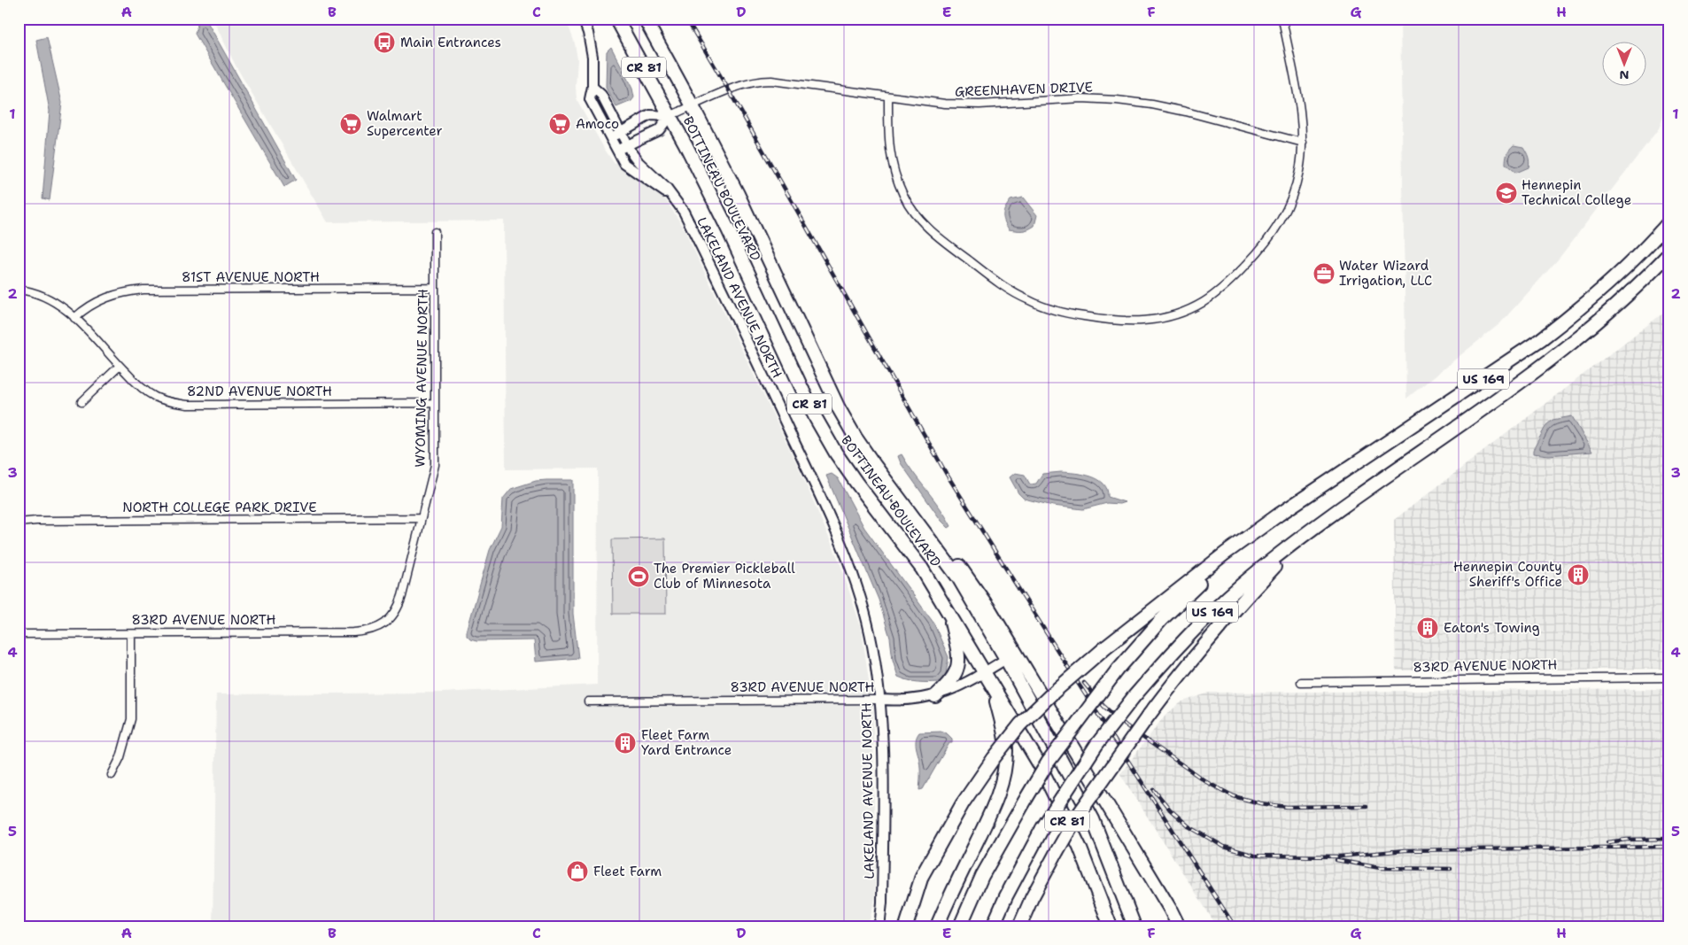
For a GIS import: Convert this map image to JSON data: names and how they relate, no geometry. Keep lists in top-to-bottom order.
{
  "streets": {
    "highway": ["CR 81", "BOTTINEAU BOULEVARD", "US 169"],
    "street": [
      "GREENHAVEN DRIVE",
      "81ST AVENUE NORTH",
      "LAKELAND AVENUE NORTH",
      "WYOMING AVENUE NORTH",
      "82ND AVENUE NORTH",
      "NORTH COLLEGE PARK DRIVE",
      "83RD AVENUE NORTH"
    ]
  },
  "crossings": [
    ["GREENHAVEN DRIVE", "BOTTINEAU BOULEVARD"],
    ["BOTTINEAU BOULEVARD", "83RD AVENUE NORTH"],
    ["81ST AVENUE NORTH", "WYOMING AVENUE NORTH"],
    ["81ST AVENUE NORTH", "82ND AVENUE NORTH"],
    ["LAKELAND AVENUE NORTH", "83RD AVENUE NORTH"],
    ["WYOMING AVENUE NORTH", "82ND AVENUE NORTH"],
    ["WYOMING AVENUE NORTH", "NORTH COLLEGE PARK DRIVE"],
    ["WYOMING AVENUE NORTH", "83RD AVENUE NORTH"]
  ],
  "places": {
    "bus stop": ["Main Entrances"],
    "supermarket": ["Walmart Supercenter", "Amoco"],
    "school or university": ["Hennepin Technical College"],
    "office": ["Water Wizard Irrigation, LLC"],
    "building": ["Hennepin County Sheriff's Office", "Eaton's Towing", "Fleet Farm Yard Entrance"],
    "sports": ["The Premier Pickleball Club of Minnesota"],
    "shop": ["Fleet Farm"]
  },
  "north": "bottom",
  "grid": {
    "columns": [
      "A",
      "B",
      "C",
      "D",
      "E",
      "F",
      "G",
      "H"
    ],
    "rows": [
      "1",
      "2",
      "3",
      "4",
      "5"
    ]
  }
}
